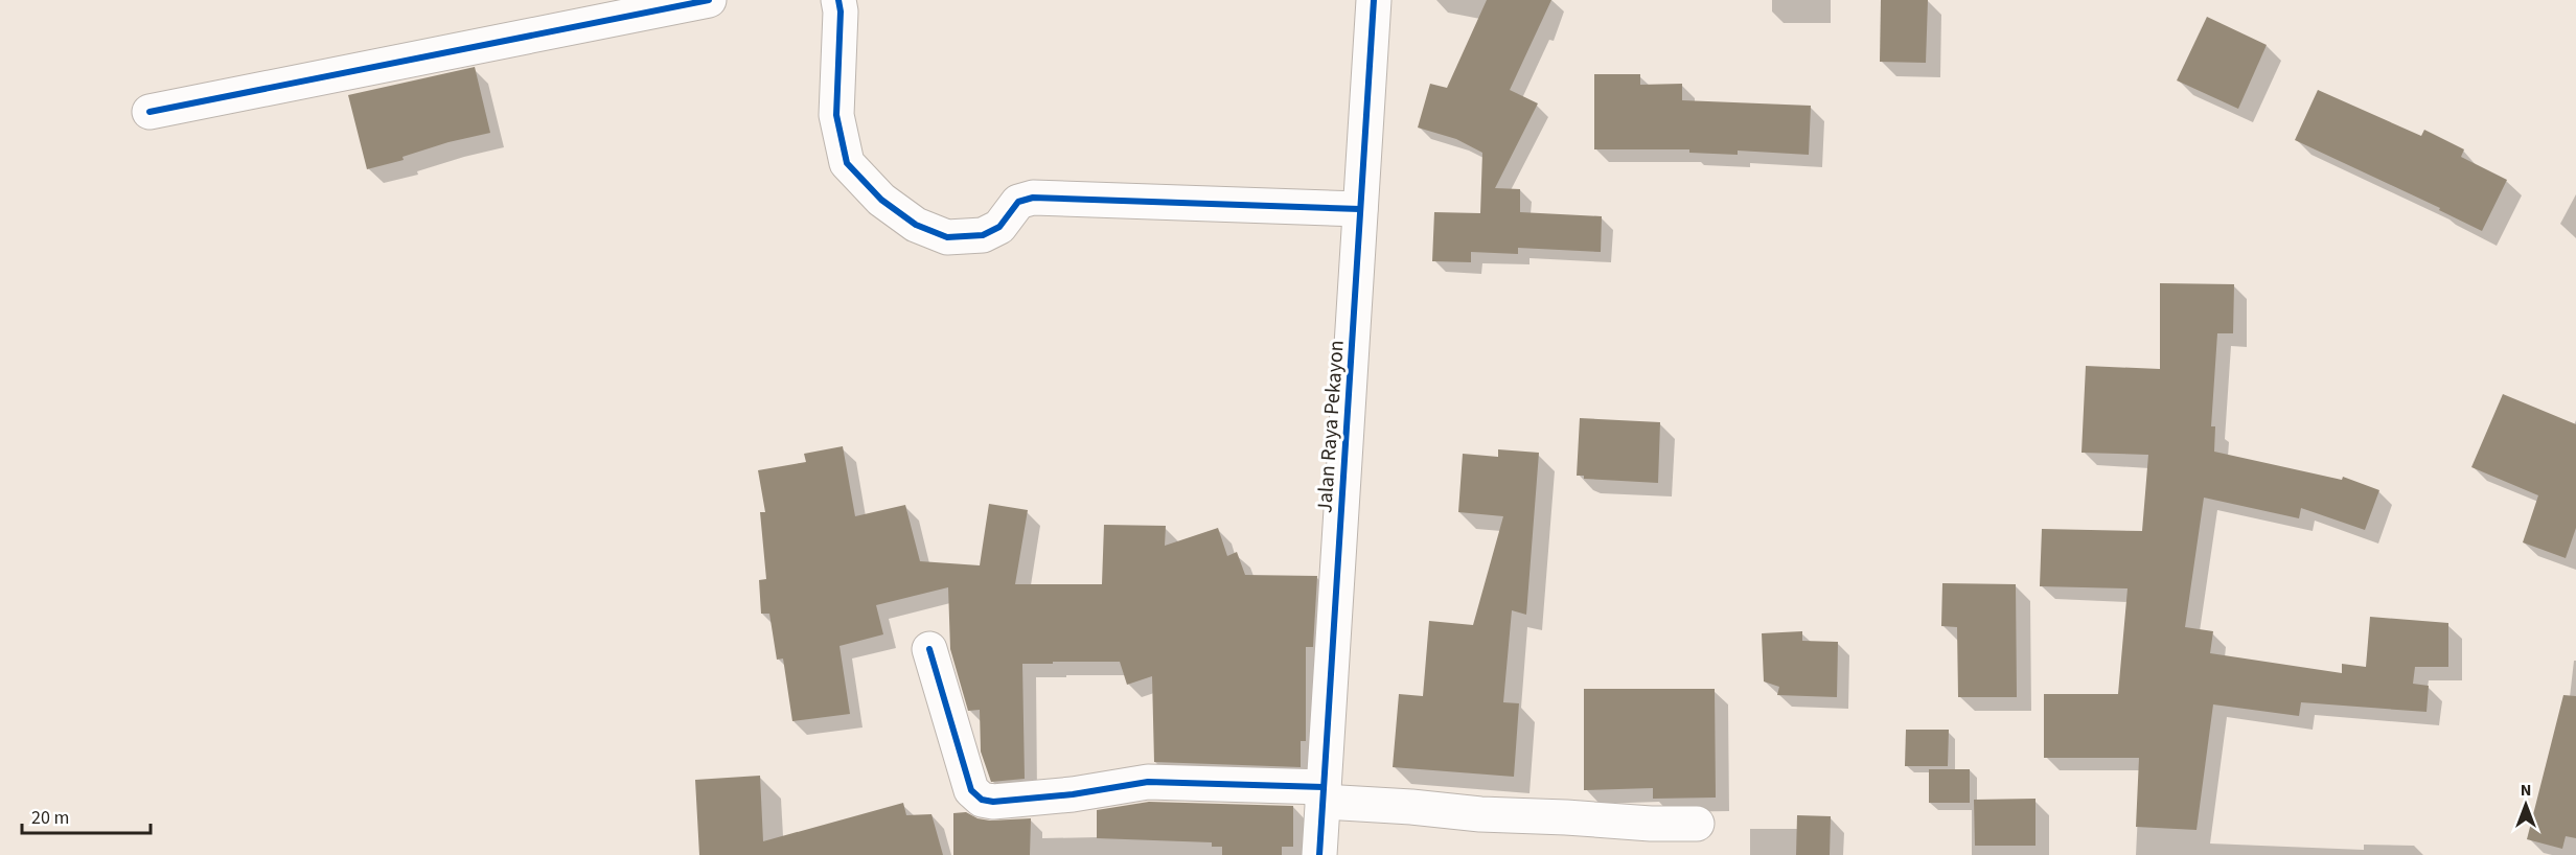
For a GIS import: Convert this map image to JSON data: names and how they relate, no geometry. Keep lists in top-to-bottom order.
{
  "streets": {
    "street": ["Jalan Raya Pekayon"]
  },
  "scale_bar": "20 m",
  "north": "top"
}
